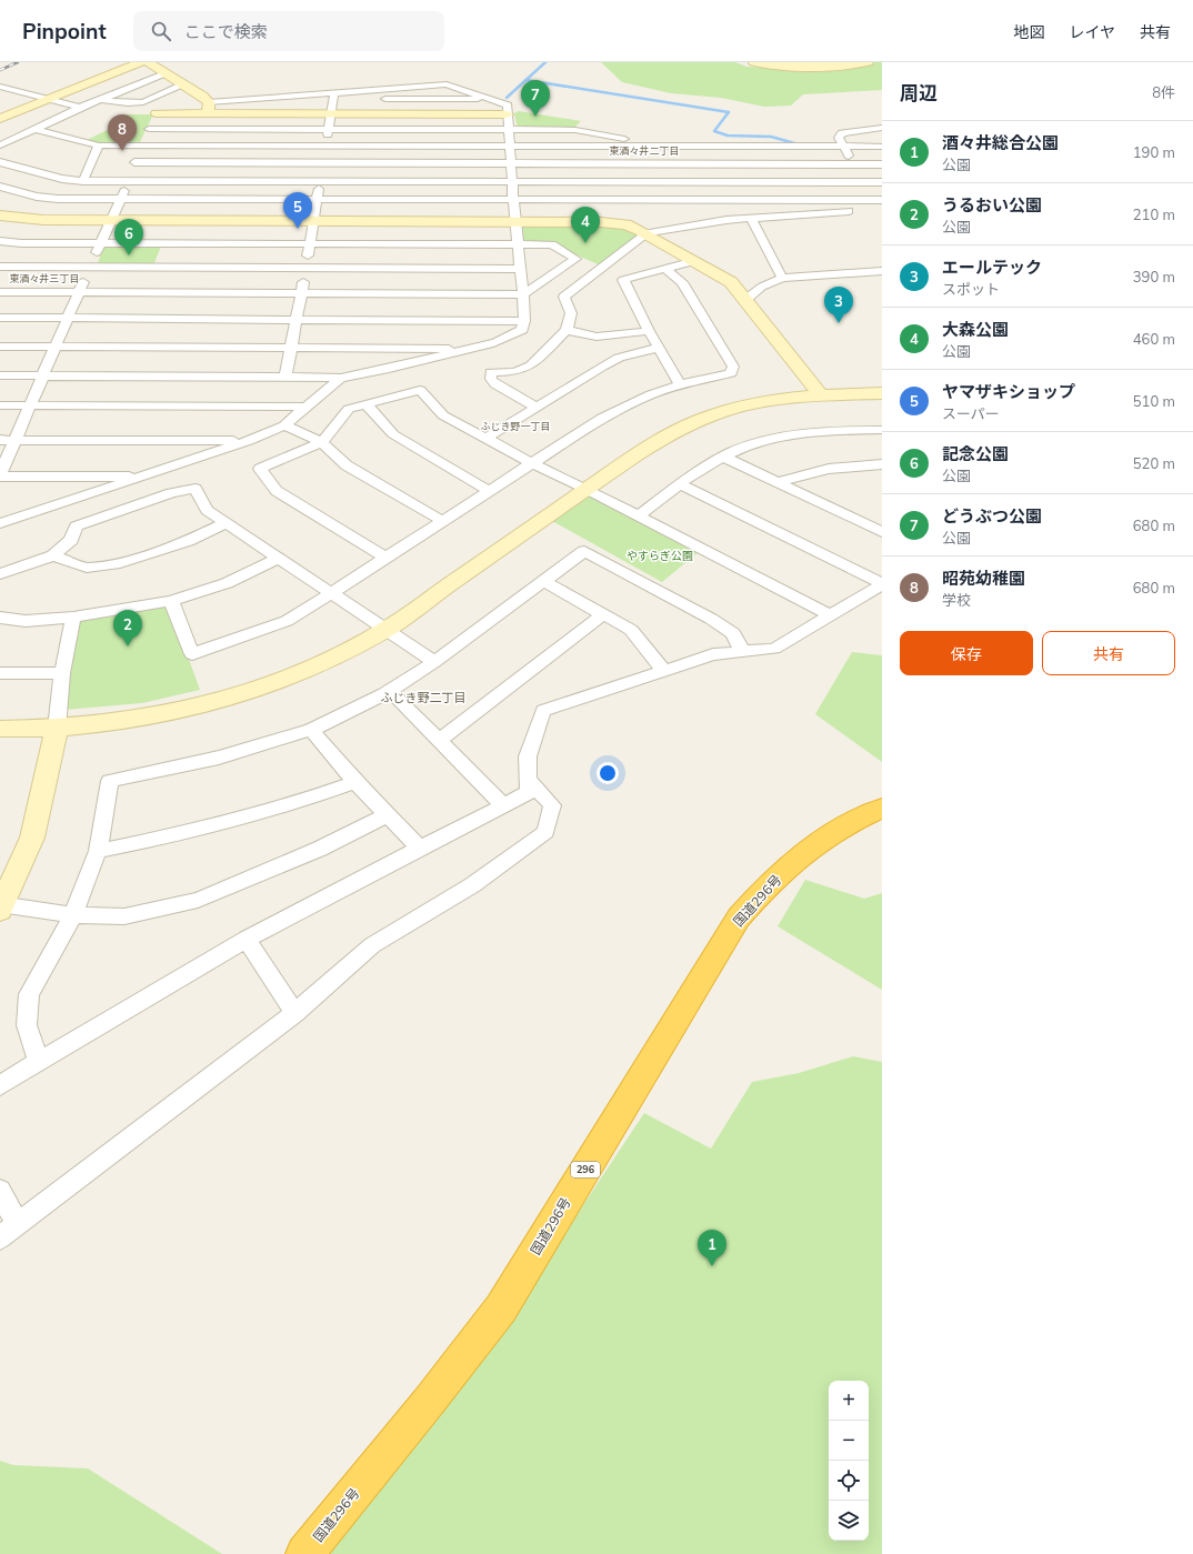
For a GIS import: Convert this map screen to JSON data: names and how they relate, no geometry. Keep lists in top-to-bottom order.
{
  "streets": {
    "highway": ["国道296号", "296"]
  },
  "districts": [
    "東酒々井二丁目",
    "東酒々井三丁目",
    "ふじき野一丁目",
    "ふじき野二丁目"
  ],
  "parks": ["やすらぎ公園"],
  "page": {
    "header": "Pinpoint",
    "search": "ここで検索",
    "nav": ["地図", "レイヤ", "共有"],
    "heading": ["周辺", "8件"],
    "pins": [
      "7",
      "8",
      "5",
      "4",
      "6",
      "3",
      "2",
      "1"
    ],
    "list": [
      {
        "mark": "1",
        "name": "酒々井総合公園",
        "note": "公園",
        "value": "190 m"
      },
      {
        "mark": "2",
        "name": "うるおい公園",
        "note": "公園",
        "value": "210 m"
      },
      {
        "mark": "3",
        "name": "エールテック",
        "note": "スポット",
        "value": "390 m"
      },
      {
        "mark": "4",
        "name": "大森公園",
        "note": "公園",
        "value": "460 m"
      },
      {
        "mark": "5",
        "name": "ヤマザキショップ",
        "note": "スーパー",
        "value": "510 m"
      },
      {
        "mark": "6",
        "name": "記念公園",
        "note": "公園",
        "value": "520 m"
      },
      {
        "mark": "7",
        "name": "どうぶつ公園",
        "note": "公園",
        "value": "680 m"
      },
      {
        "mark": "8",
        "name": "昭苑幼稚園",
        "note": "学校",
        "value": "680 m"
      }
    ],
    "buttons": ["保存", "共有"],
    "map_buttons": ["+", "−"]
  }
}
